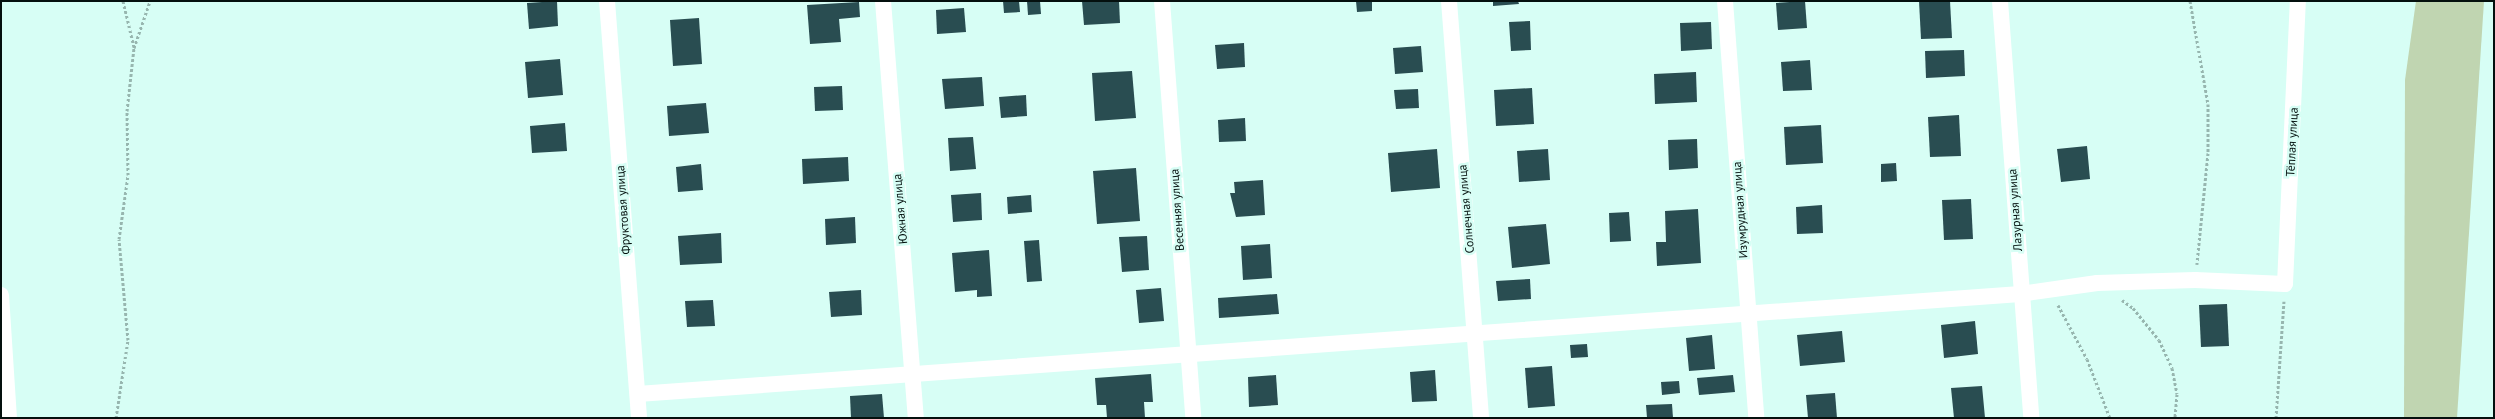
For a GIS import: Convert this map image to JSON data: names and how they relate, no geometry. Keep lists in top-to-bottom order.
{
  "streets": {
    "street": [
      "Тёплая улица",
      "Южная улица",
      "Солнечная улица",
      "Фруктовая улица",
      "Весенняя улица",
      "Изумрудная улица",
      "Лазурная улица"
    ]
  }
}
